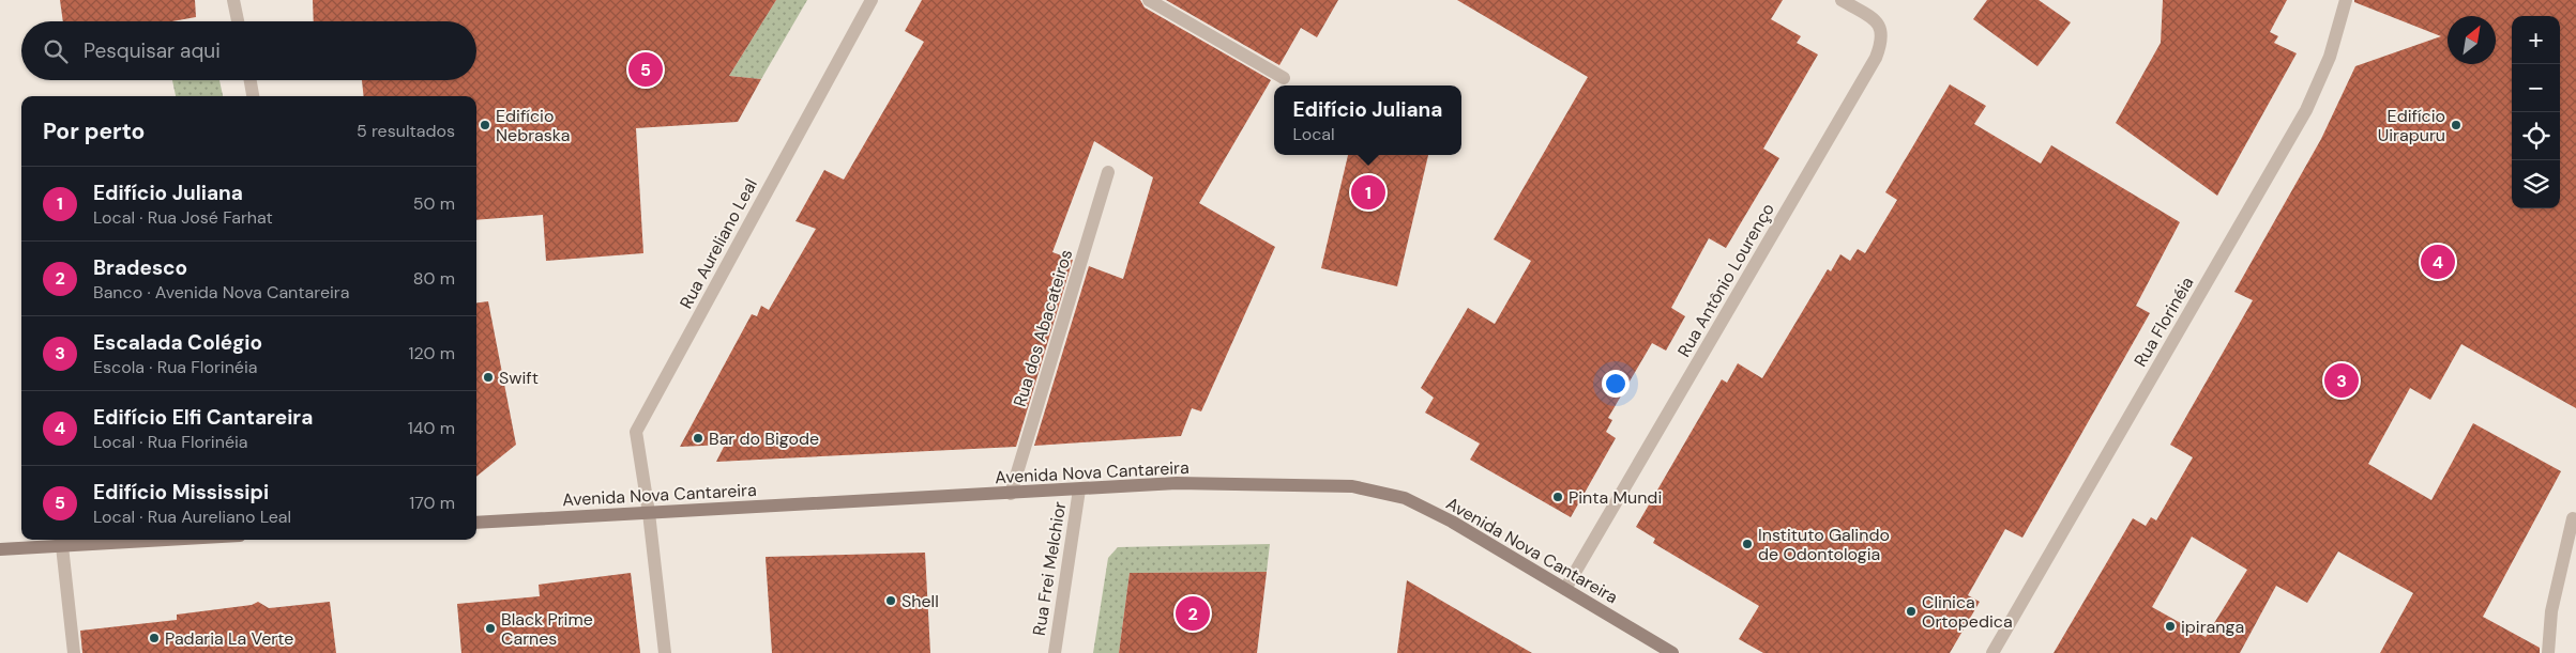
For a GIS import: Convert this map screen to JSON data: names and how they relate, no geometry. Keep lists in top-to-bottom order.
{
  "streets": {
    "main road": ["Avenida Nova Cantareira"],
    "street": [
      "Rua Aureliano Leal",
      "Rua Antônio Lourenço",
      "Rua Florinéia",
      "Rua dos Abacateiros",
      "Rua Frei Melchior"
    ]
  },
  "crossings": [
    ["Rua Aureliano Leal", "Avenida Nova Cantareira"],
    ["Rua Antônio Lourenço", "Avenida Nova Cantareira"],
    ["Rua dos Abacateiros", "Avenida Nova Cantareira"],
    ["Avenida Nova Cantareira", "Rua Frei Melchior"]
  ],
  "places": [
    "Edifício Nebraska",
    "Edifício Uirapuru",
    "Swift",
    "Bar do Bigode",
    "Pinta Mundi",
    "Instituto Galindo de Odontologia",
    "Shell",
    "Clinica Ortopedica",
    "ipiranga",
    "Black Prime Carnes",
    "Padaria La Verte"
  ],
  "north": "top right",
  "page": {
    "map_buttons": ["+", "−"],
    "search": "Pesquisar aqui",
    "pins": [
      "5",
      "1",
      "4",
      "3",
      "2"
    ],
    "popup": ["Edifício Juliana", "Local"],
    "heading": ["Por perto", "5 resultados"],
    "list": [
      {
        "mark": "1",
        "name": "Edifício Juliana",
        "note": "Local · Rua José Farhat",
        "value": "50 m"
      },
      {
        "mark": "2",
        "name": "Bradesco",
        "note": "Banco · Avenida Nova Cantareira",
        "value": "80 m"
      },
      {
        "mark": "3",
        "name": "Escalada Colégio",
        "note": "Escola · Rua Florinéia",
        "value": "120 m"
      },
      {
        "mark": "4",
        "name": "Edifício Elfi Cantareira",
        "note": "Local · Rua Florinéia",
        "value": "140 m"
      },
      {
        "mark": "5",
        "name": "Edifício Mississipi",
        "note": "Local · Rua Aureliano Leal",
        "value": "170 m"
      }
    ]
  }
}
